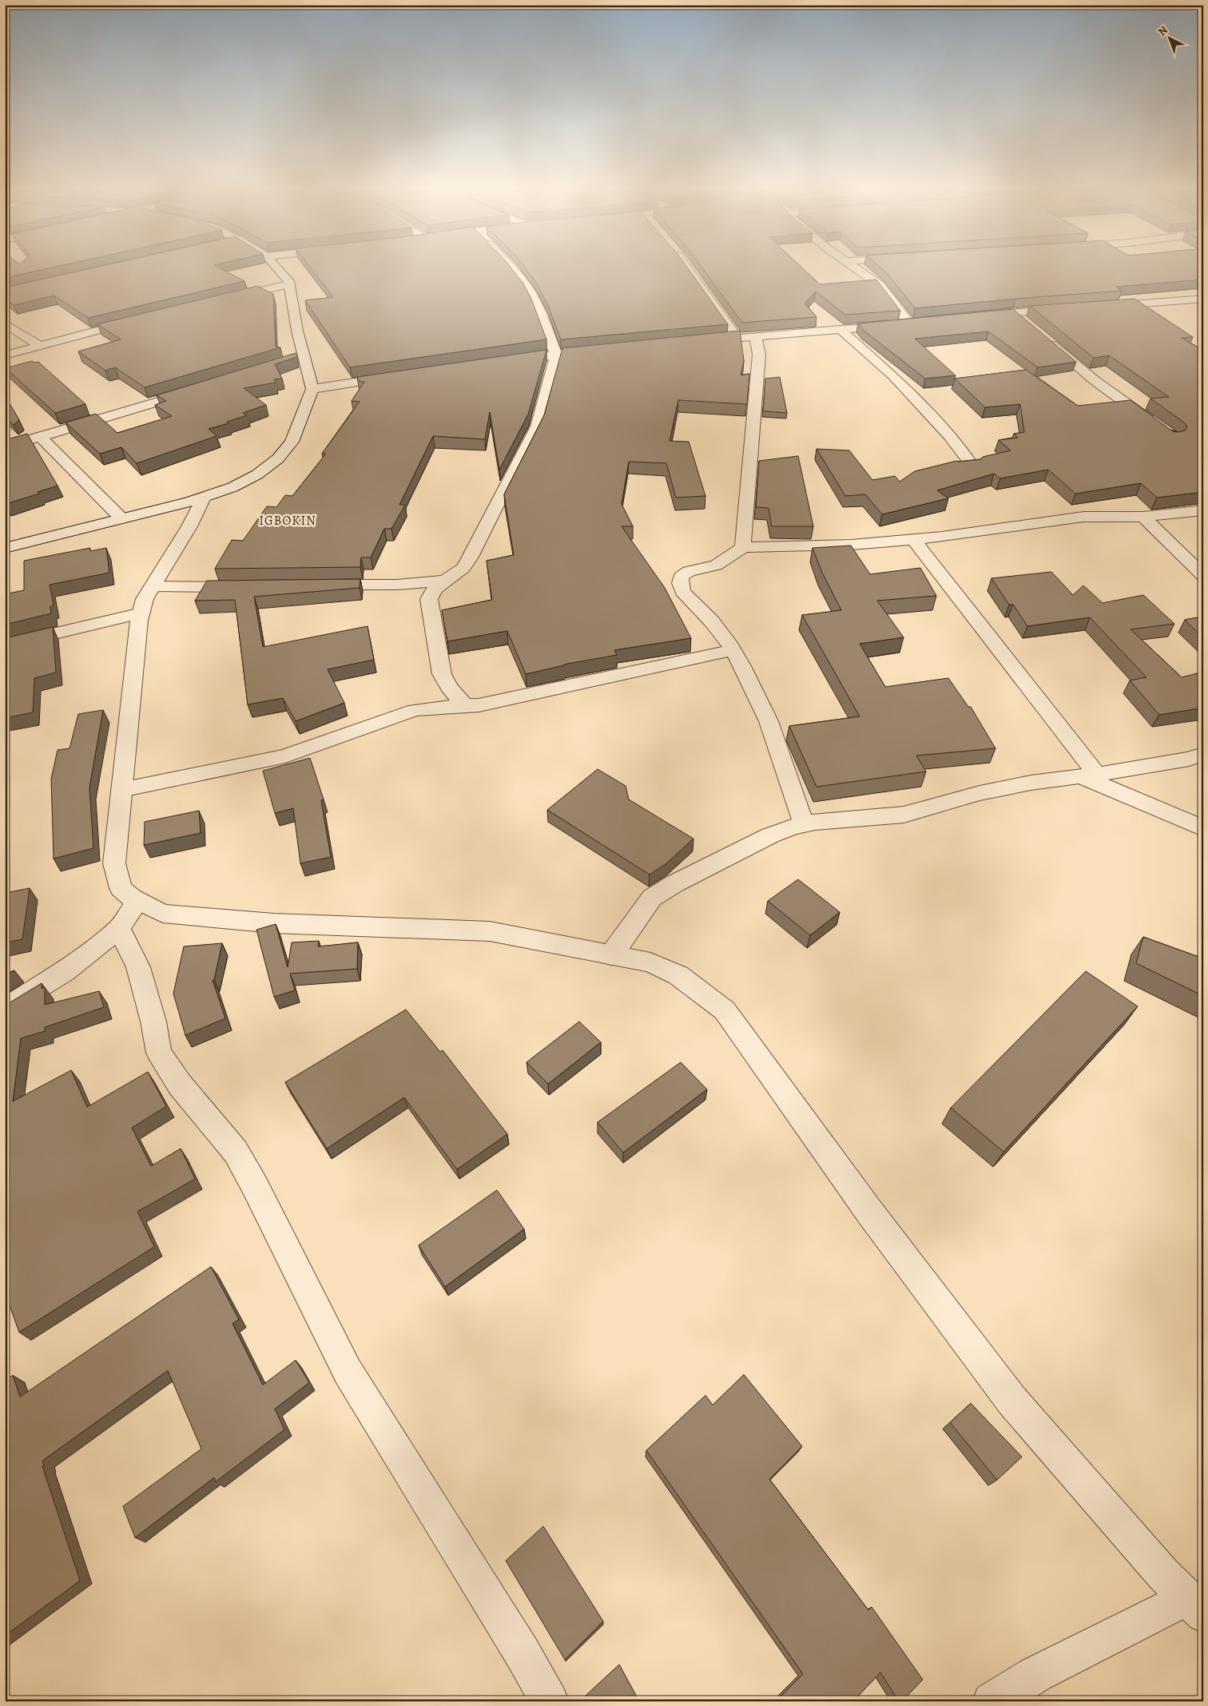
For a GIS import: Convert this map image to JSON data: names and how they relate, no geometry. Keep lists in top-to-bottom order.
{
  "districts": ["IGBOKIN"],
  "north": "top left"
}
